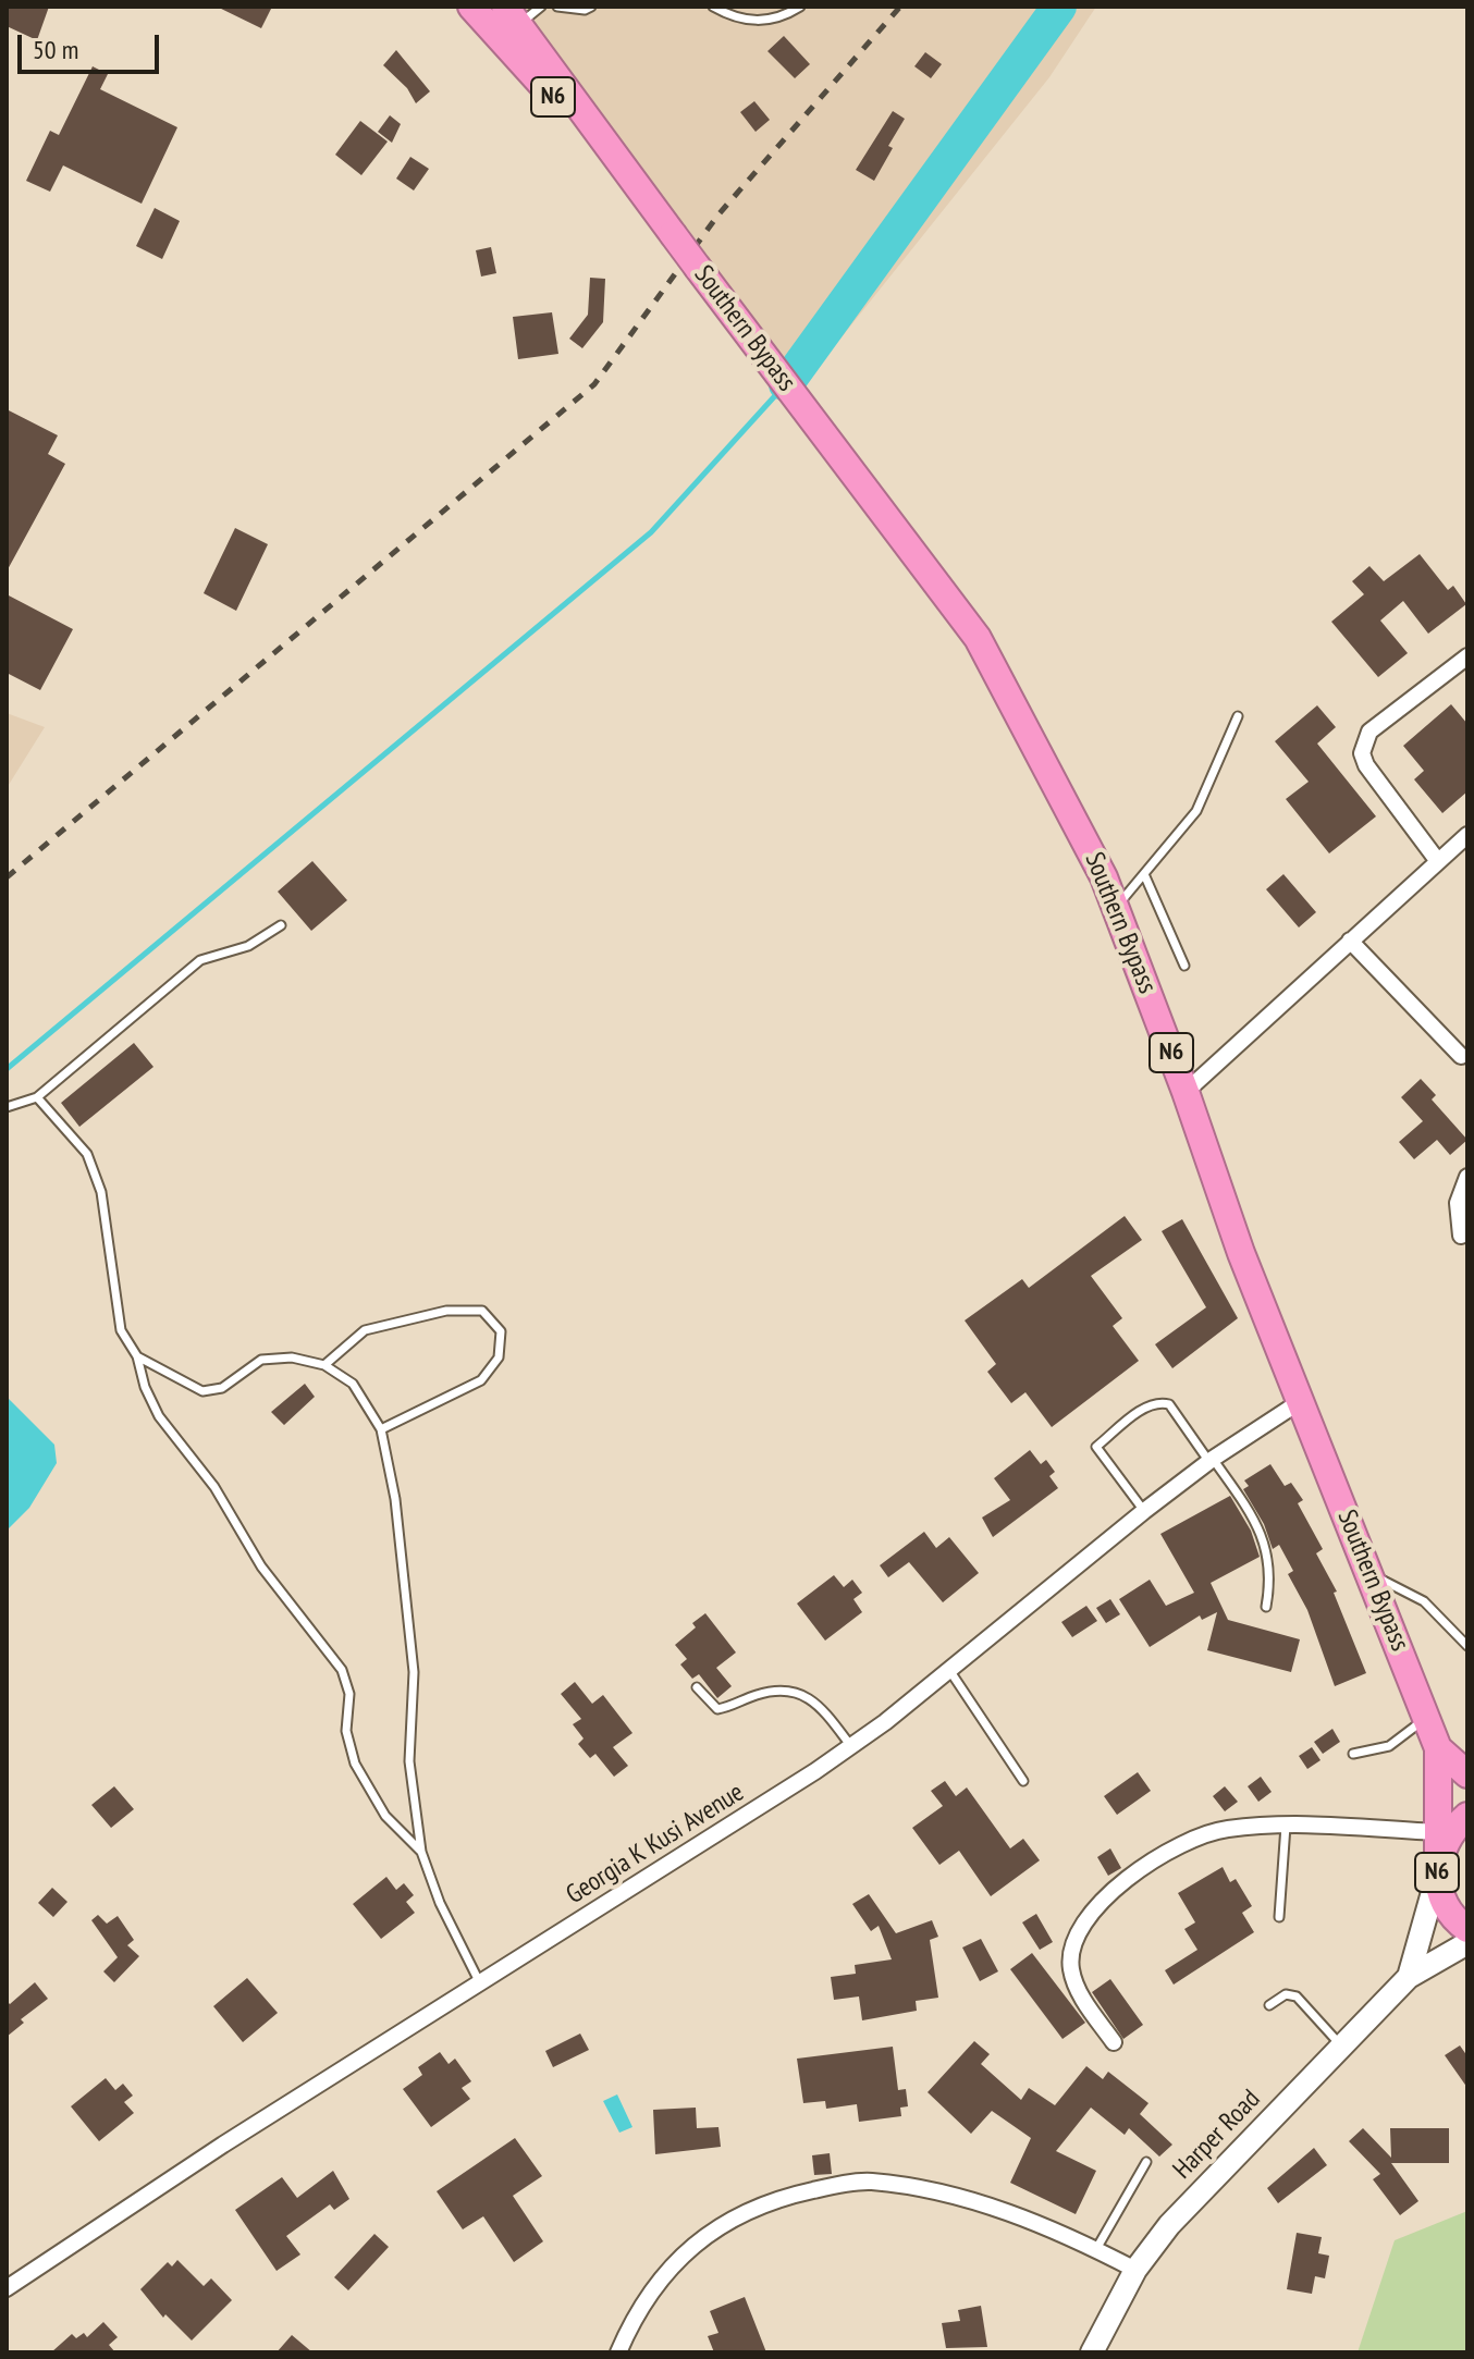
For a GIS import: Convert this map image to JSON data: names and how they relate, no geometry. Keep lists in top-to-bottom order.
{
  "streets": {
    "highway": ["N6", "Southern Bypass"],
    "main road": ["Harper Road"],
    "street": ["Georgia K Kusi Avenue"]
  },
  "crossings": [
    ["N6", "Southern Bypass"],
    ["N6", "Harper Road"],
    ["Southern Bypass", "Georgia K Kusi Avenue"],
    ["Southern Bypass", "Harper Road"]
  ],
  "scale_bar": "50 m"
}
